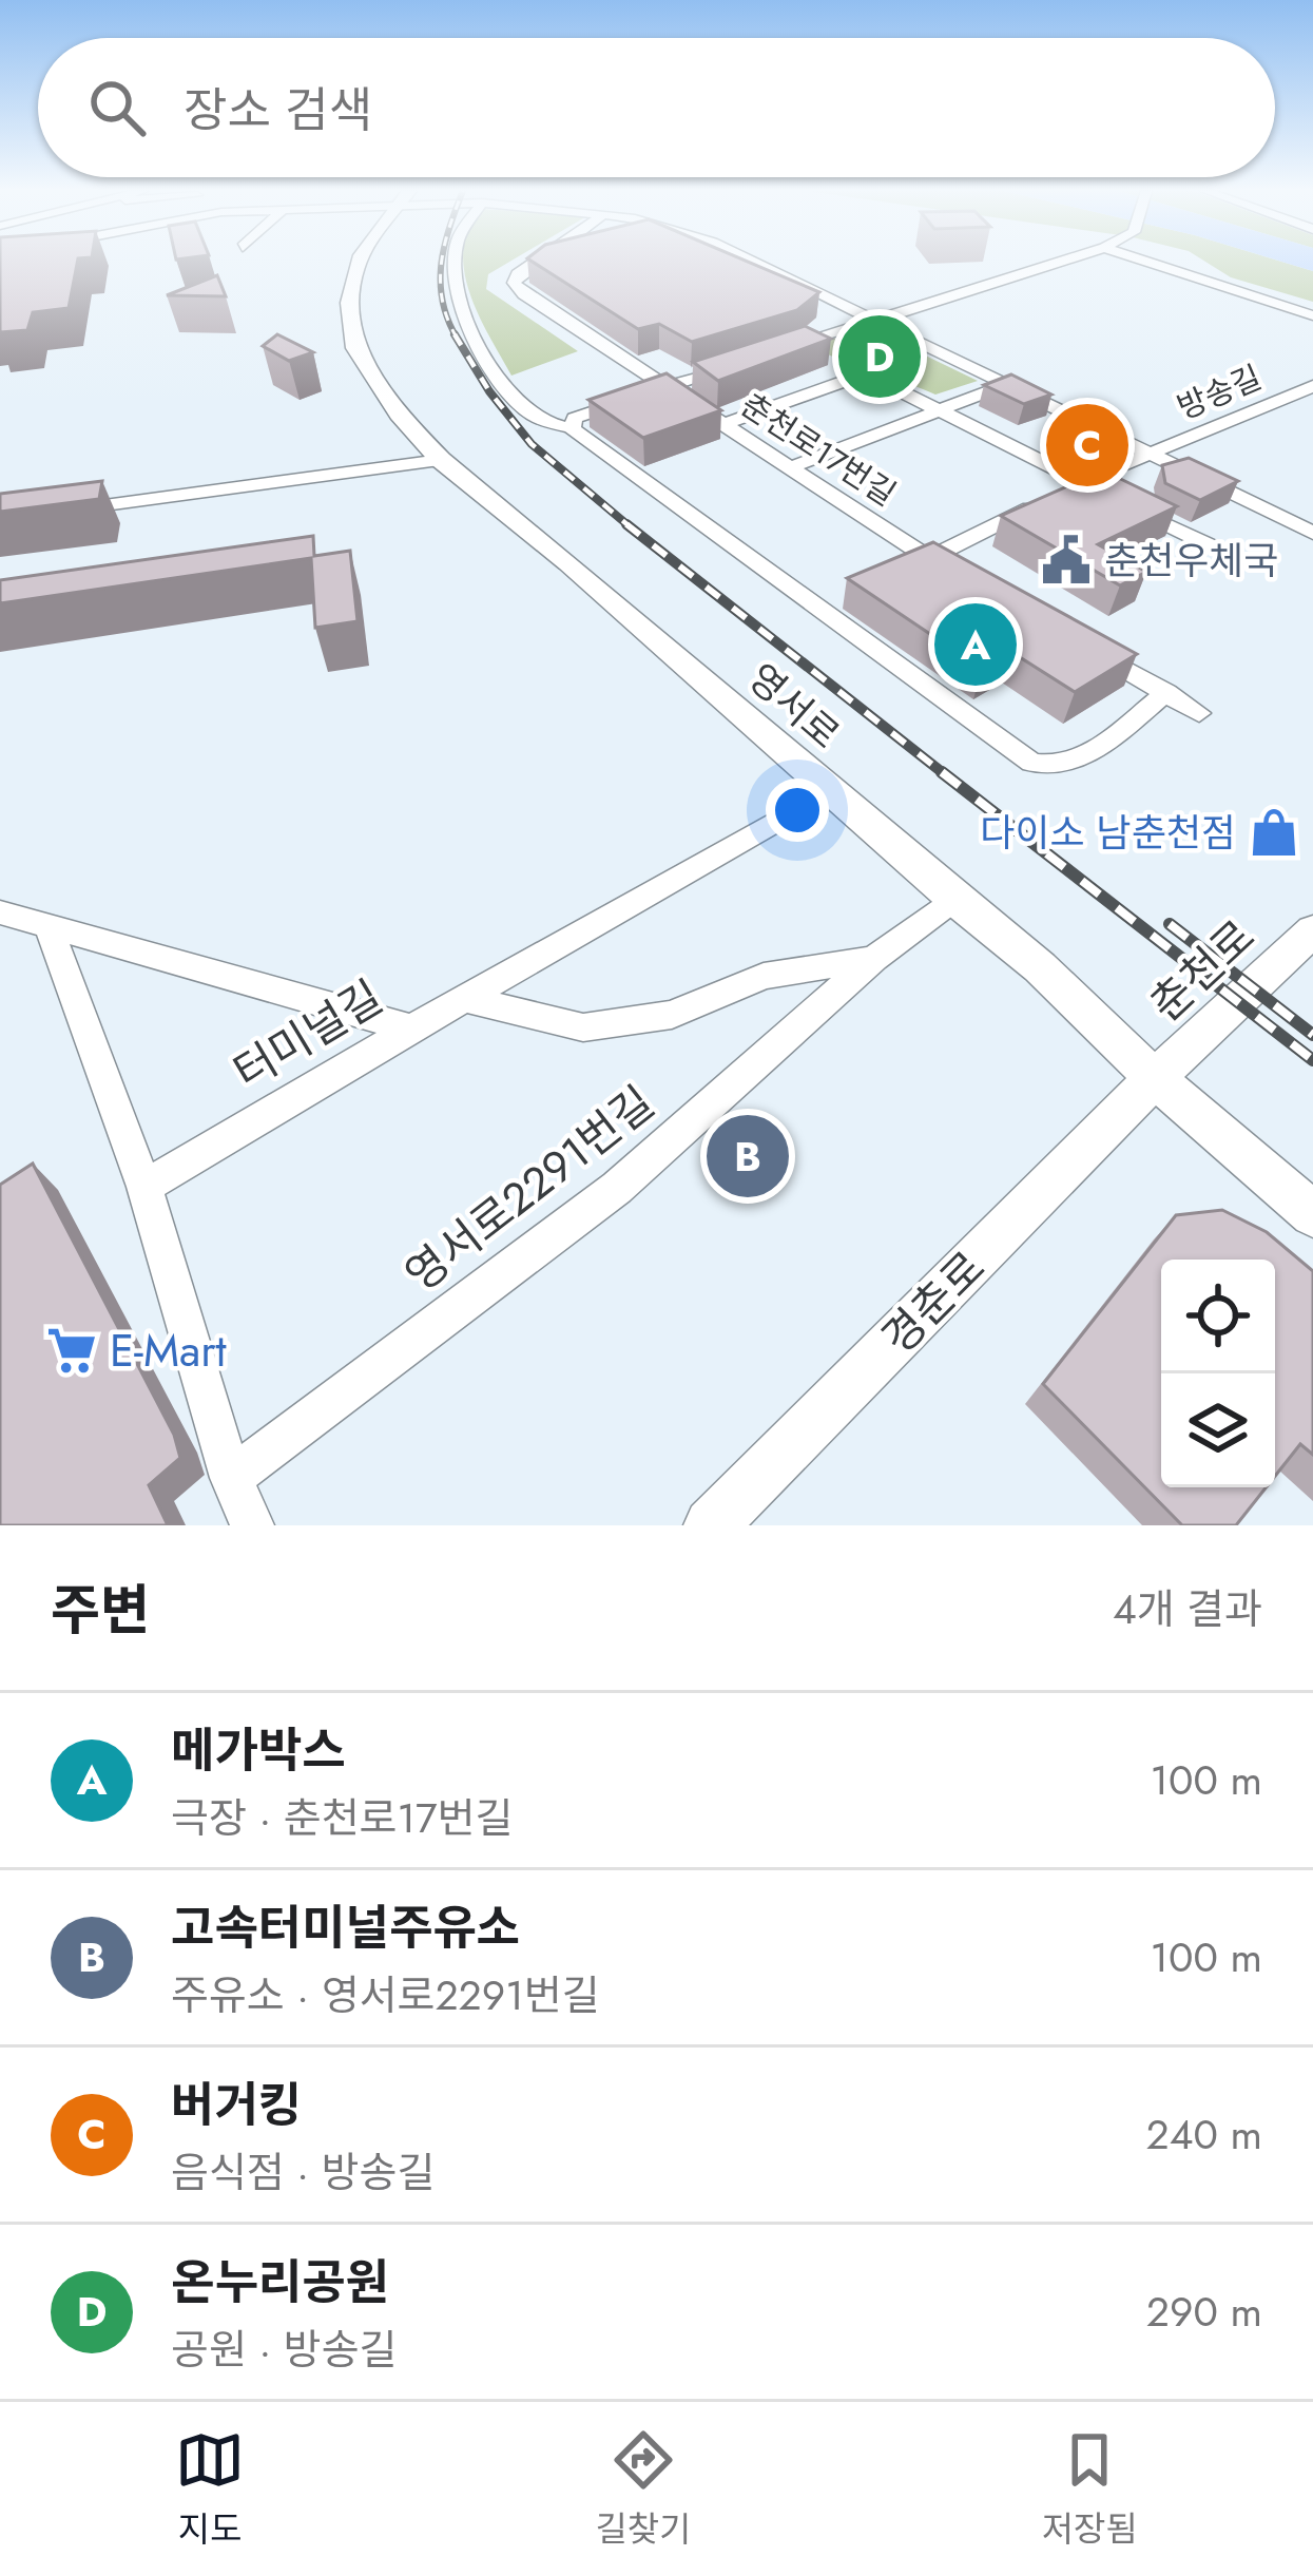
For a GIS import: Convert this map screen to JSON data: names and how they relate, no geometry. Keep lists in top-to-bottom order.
{
  "streets": {
    "street": [
      "방송길",
      "춘천로17번길",
      "영서로",
      "춘천로",
      "터미널길",
      "영서로2291번길",
      "경춘로"
    ]
  },
  "crossings": [
    ["방송길", "춘천로17번길"],
    ["영서로", "춘천로"],
    ["영서로", "터미널길"],
    ["영서로", "영서로2291번길"],
    ["영서로", "경춘로"],
    ["춘천로", "경춘로"],
    ["터미널길", "영서로2291번길"]
  ],
  "places": {
    "public building": ["춘천우체국"],
    "shop": ["다이소 남춘천점"],
    "supermarket": ["E-Mart"]
  },
  "page": {
    "search": "장소 검색",
    "pins": [
      "D",
      "C",
      "A",
      "B"
    ],
    "heading": ["주변", "4개 결과"],
    "list": [
      {
        "mark": "A",
        "name": "메가박스",
        "note": "극장 · 춘천로17번길",
        "value": "100 m"
      },
      {
        "mark": "B",
        "name": "고속터미널주유소",
        "note": "주유소 · 영서로2291번길",
        "value": "100 m"
      },
      {
        "mark": "C",
        "name": "버거킹",
        "note": "음식점 · 방송길",
        "value": "240 m"
      },
      {
        "mark": "D",
        "name": "온누리공원",
        "note": "공원 · 방송길",
        "value": "290 m"
      }
    ],
    "nav": ["지도", "길찾기", "저장됨"]
  }
}
